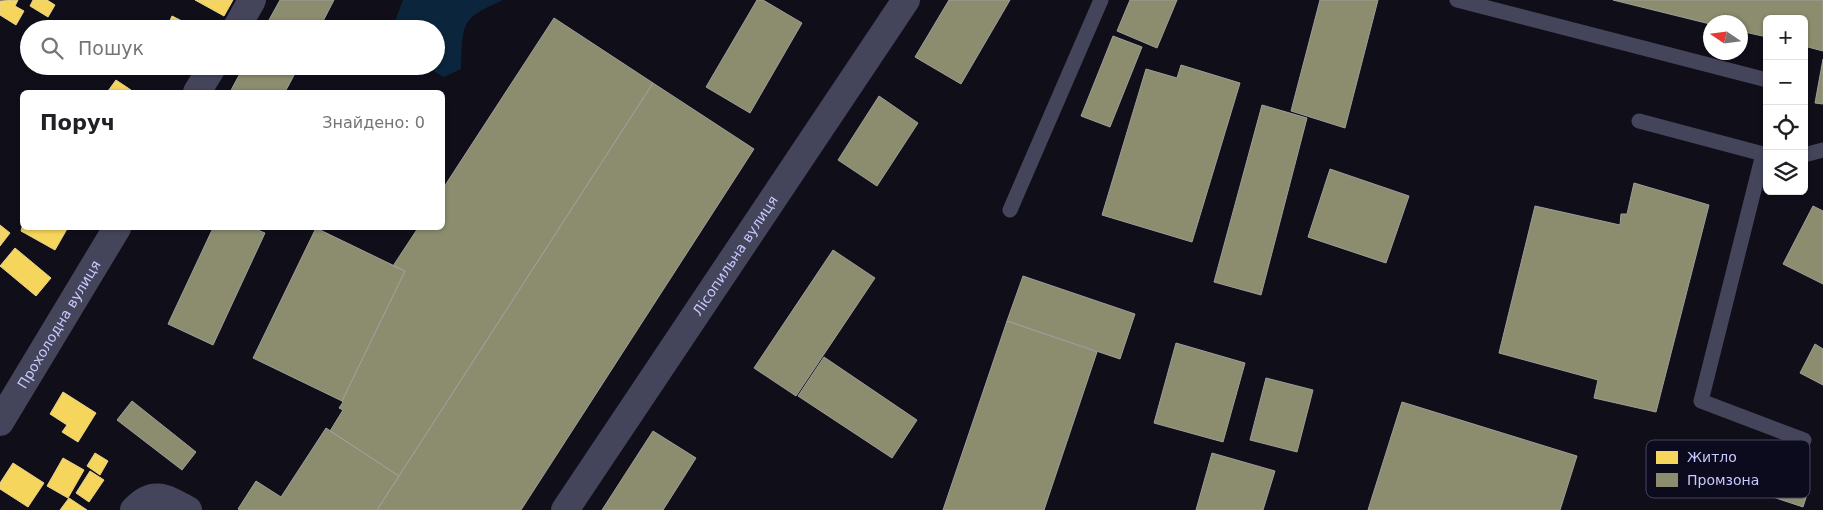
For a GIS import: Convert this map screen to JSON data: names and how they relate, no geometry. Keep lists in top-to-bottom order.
{
  "streets": {
    "street": ["Лісопильна вулиця", "Прохолодна вулиця"]
  },
  "legend": ["Житло", "Промзона"],
  "north": "left",
  "page": {
    "map_buttons": ["+", "−"],
    "search": "Пошук",
    "heading": ["Поруч", "Знайдено: 0"]
  }
}
